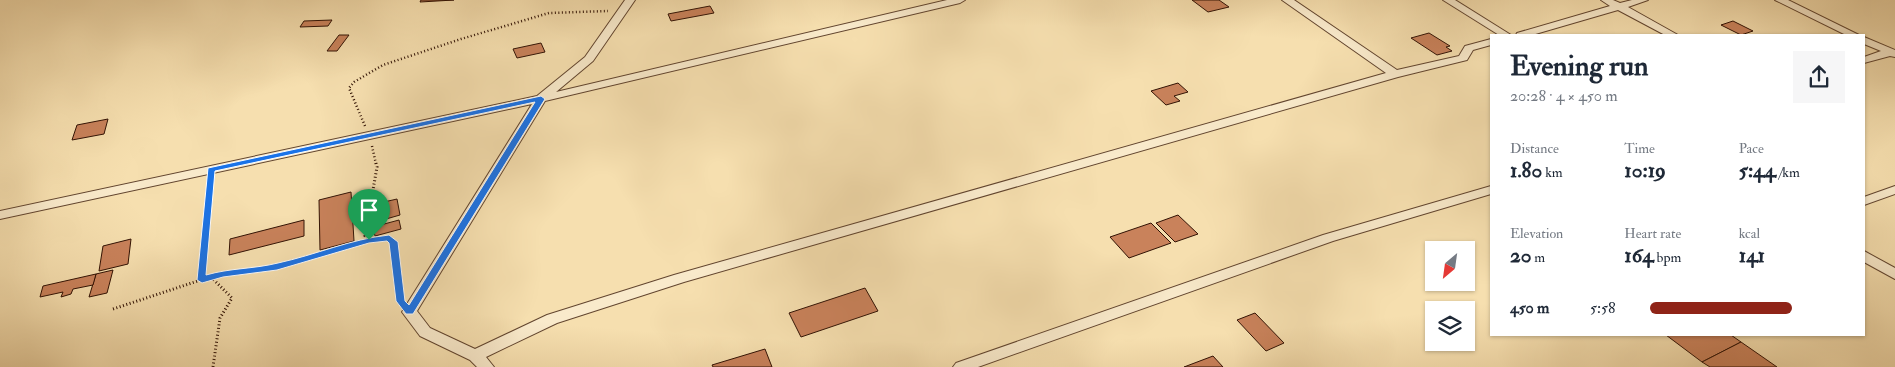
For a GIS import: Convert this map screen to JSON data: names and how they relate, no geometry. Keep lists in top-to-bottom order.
{
  "north": "bottom left",
  "page": {
    "heading": ["Evening run", "20:28 · 4 × 450 m"],
    "stats": [
      ["Distance", "1.80 km"],
      ["Time", "10:19"],
      ["Pace", "5:44 /km"],
      ["Elevation", "20 m"],
      ["Heart rate", "164 bpm"],
      ["kcal", "141"]
    ],
    "list": [
      {
        "name": "450 m",
        "note": "5:58"
      }
    ]
  }
}
